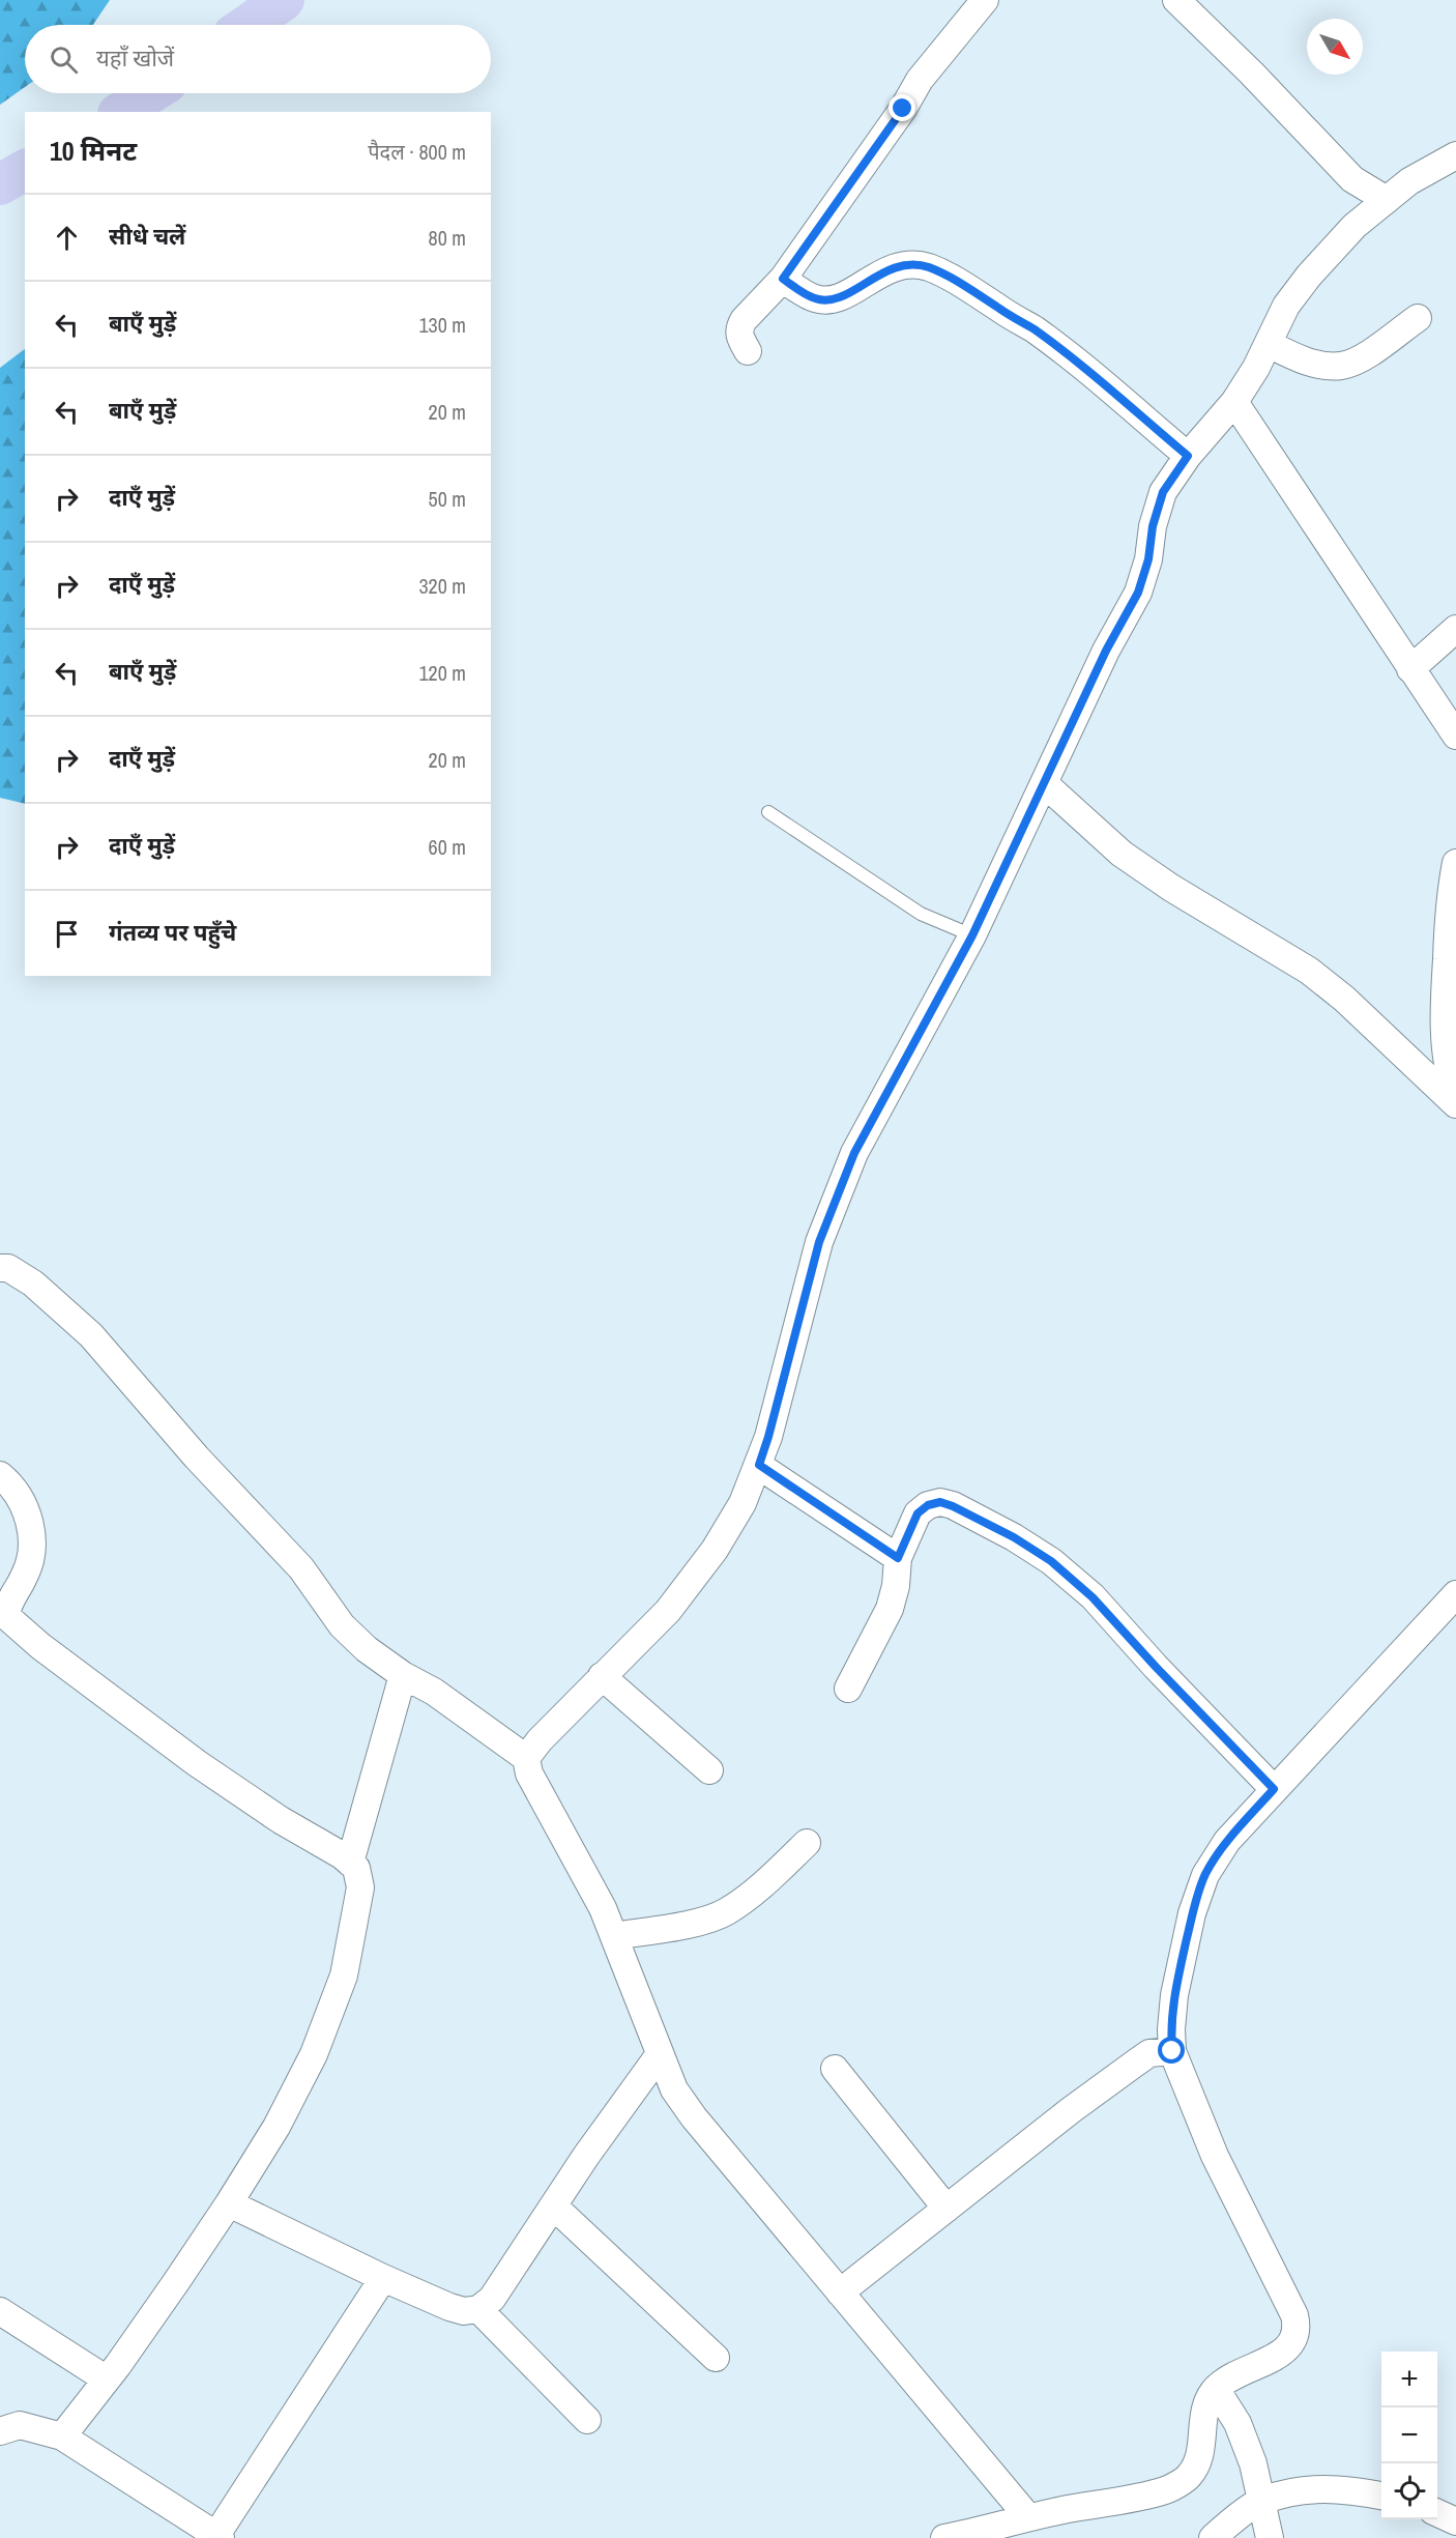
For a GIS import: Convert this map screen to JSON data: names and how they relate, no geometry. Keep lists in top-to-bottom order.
{
  "north": "bottom right",
  "page": {
    "search": "यहाँ खोजें",
    "heading": ["10 मिनट", "पैदल · 800 m"],
    "list": [
      ["सीधे चलें", "80 m"],
      ["बाएँ मुड़ें", "130 m"],
      ["बाएँ मुड़ें", "20 m"],
      ["दाएँ मुड़ें", "50 m"],
      ["दाएँ मुड़ें", "320 m"],
      ["बाएँ मुड़ें", "120 m"],
      ["दाएँ मुड़ें", "20 m"],
      ["दाएँ मुड़ें", "60 m"],
      "गंतव्य पर पहुँचे"
    ],
    "map_buttons": ["+", "−"]
  }
}
